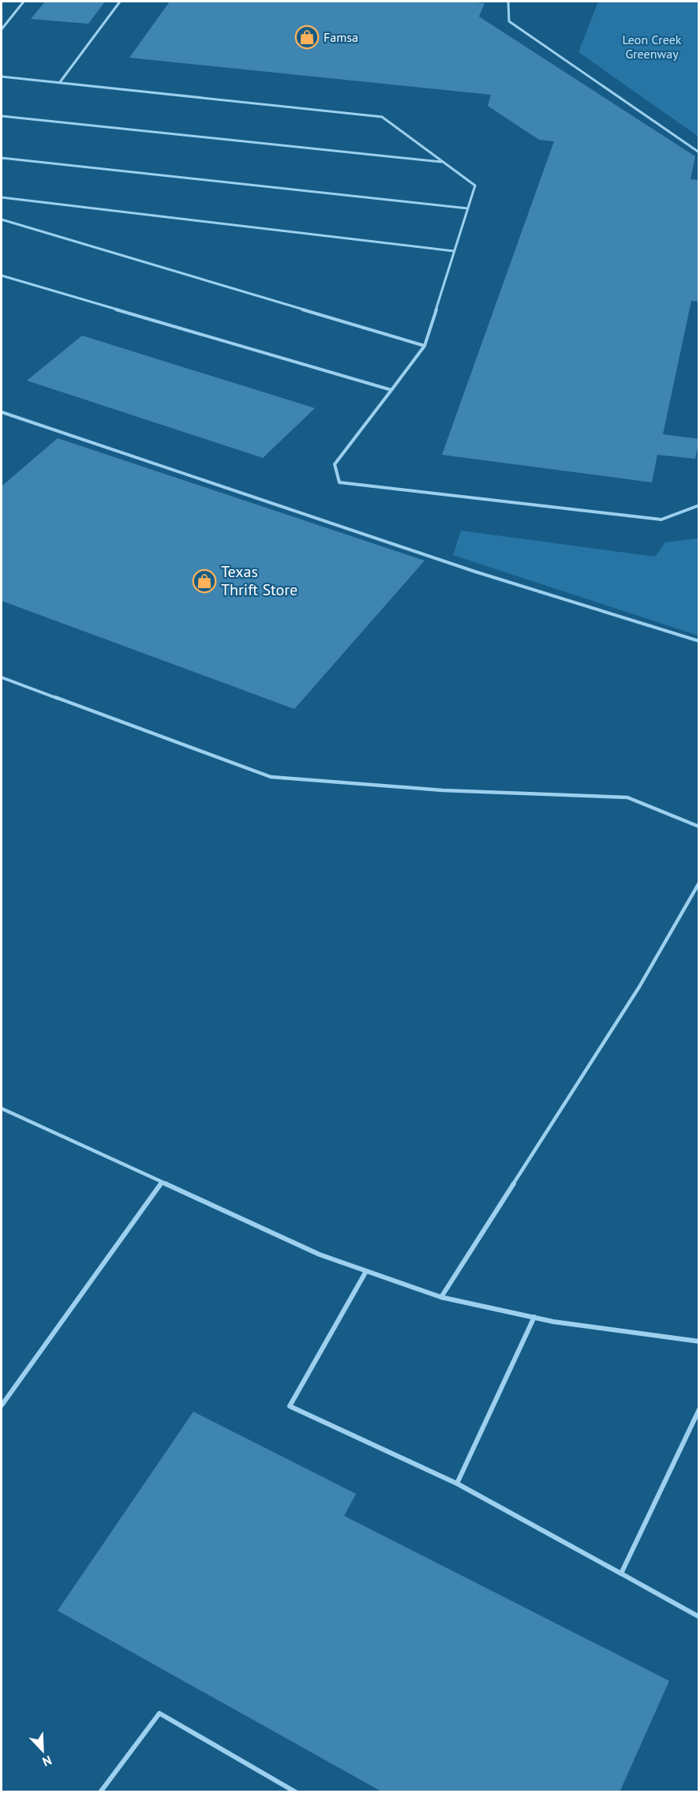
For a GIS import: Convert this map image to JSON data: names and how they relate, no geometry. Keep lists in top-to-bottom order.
{
  "parks": ["Leon Creek Greenway"],
  "places": {
    "shop": ["Famsa", "Texas Thrift Store"]
  },
  "north": "bottom right"
}
